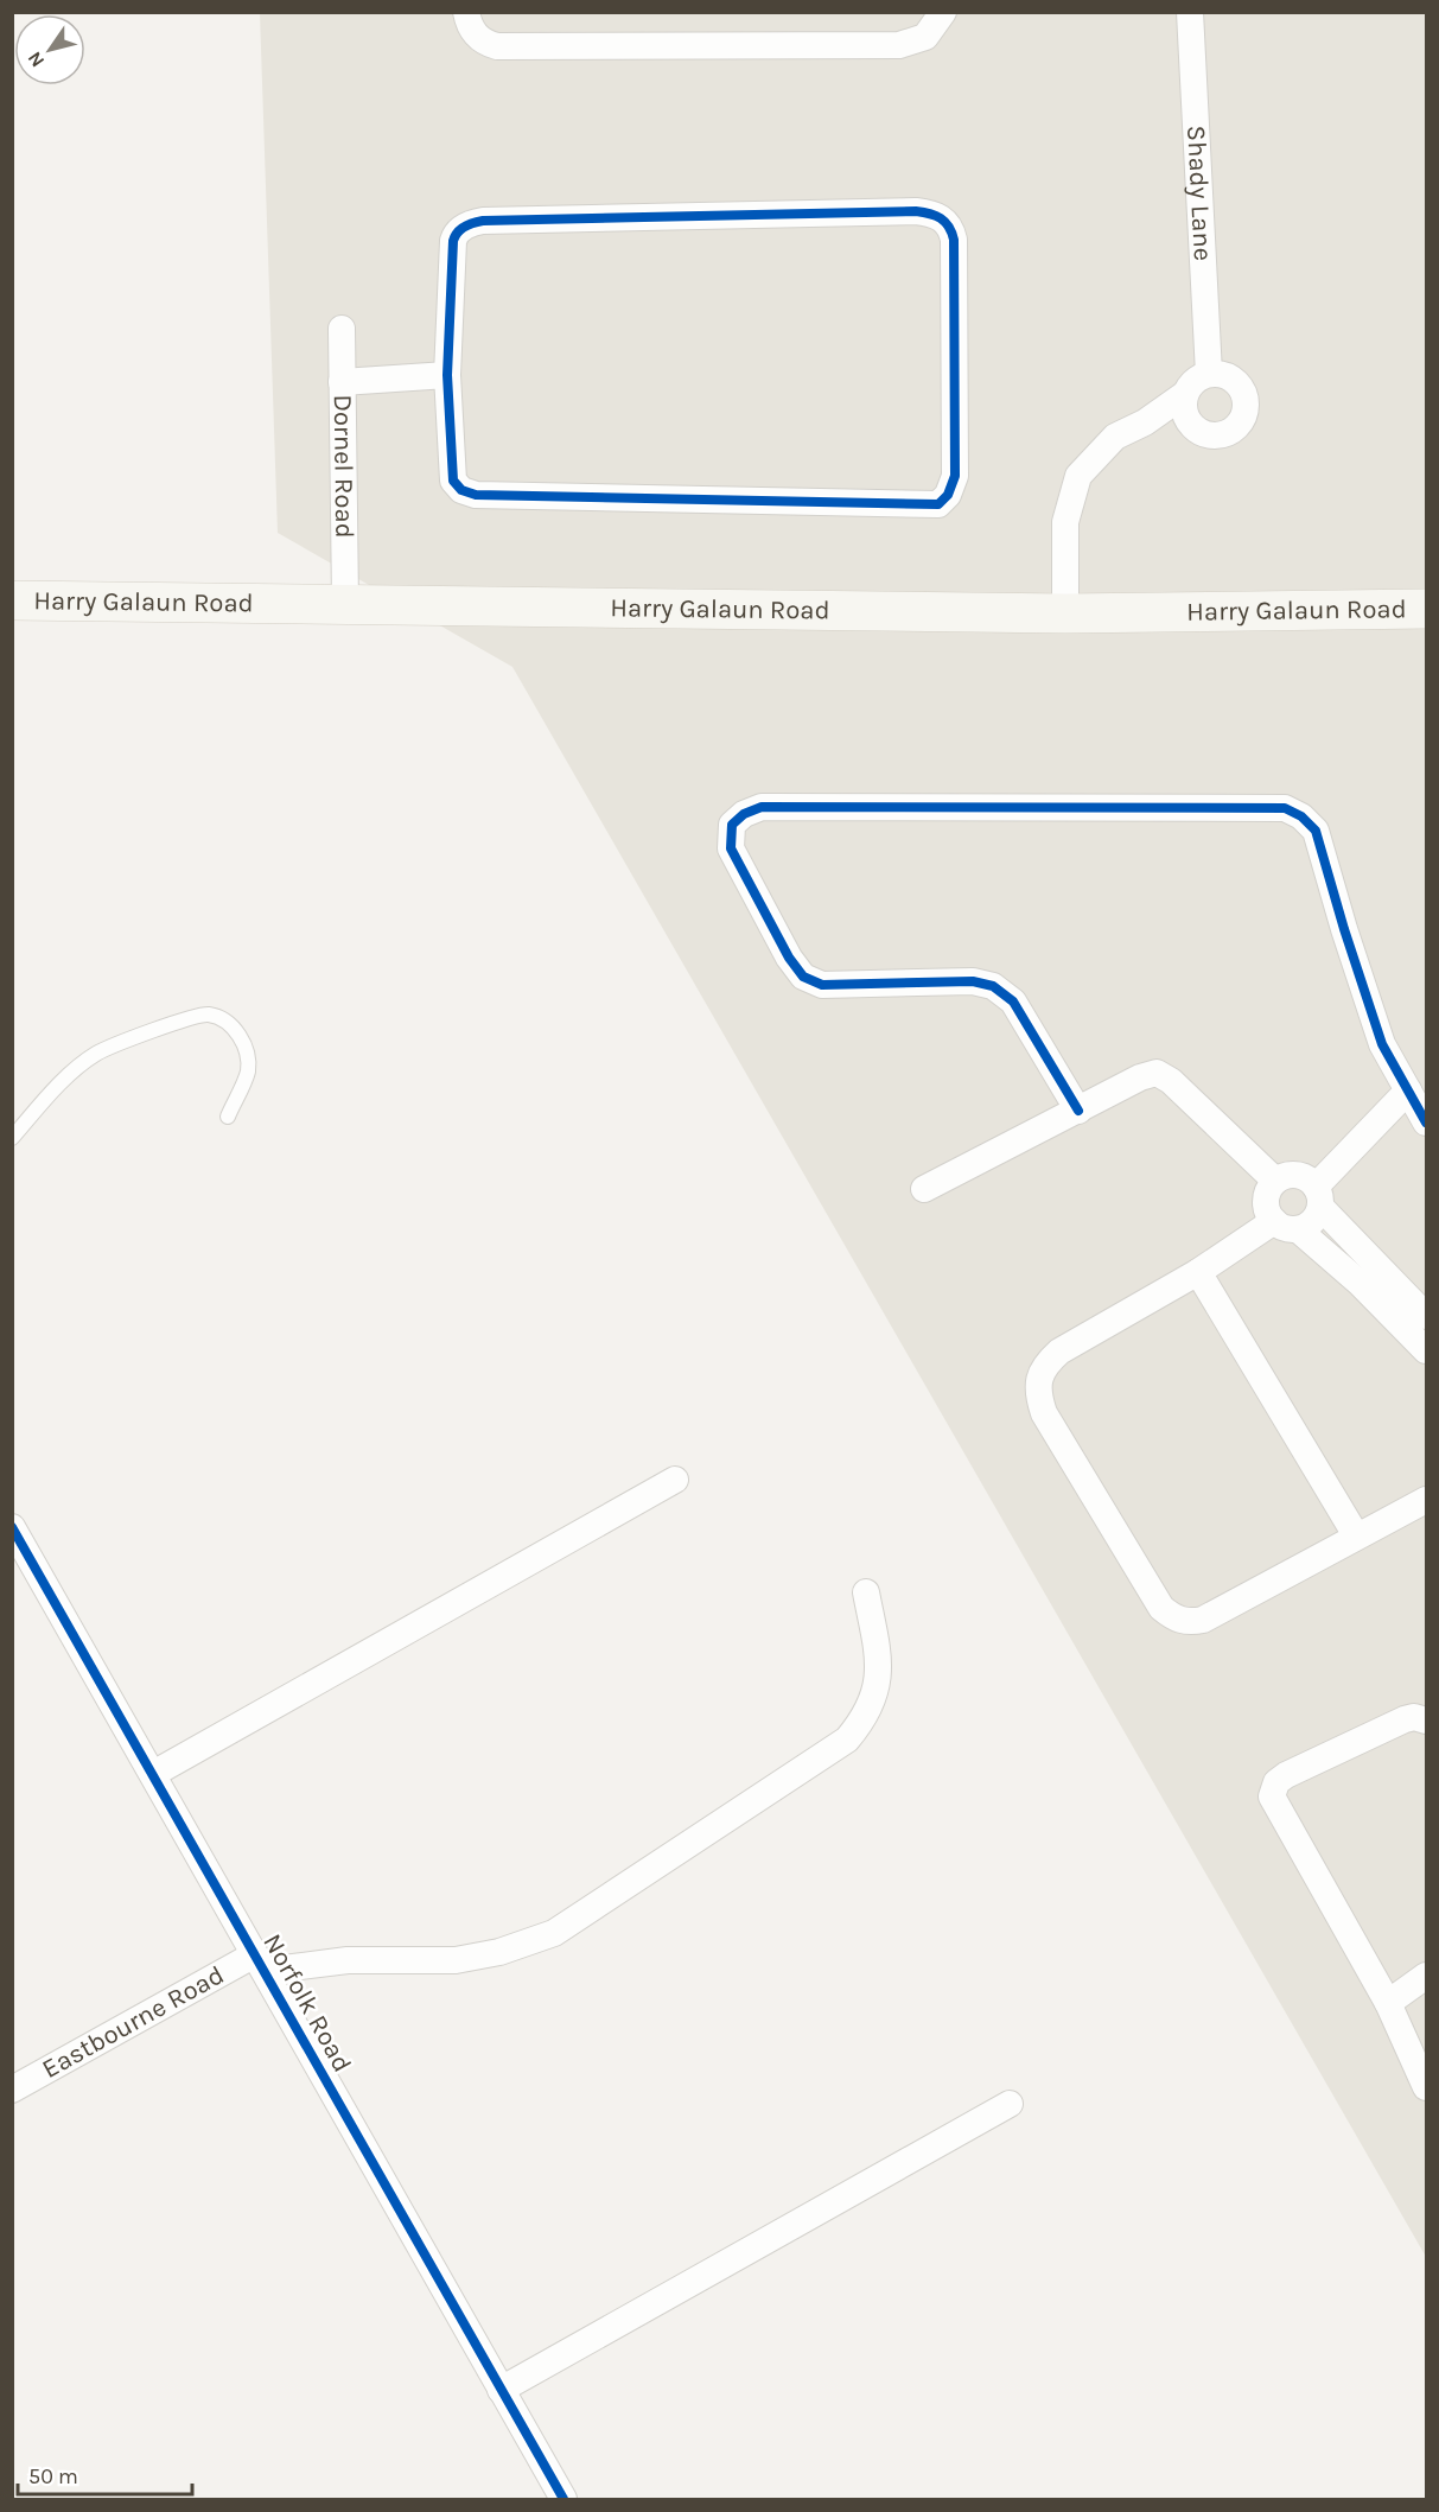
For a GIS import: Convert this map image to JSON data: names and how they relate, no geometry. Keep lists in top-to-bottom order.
{
  "streets": {
    "main road": ["Harry Galaun Road"],
    "street": [
      "Shady Lane",
      "Dornel Road",
      "Norfolk Road",
      "Eastbourne Road"
    ]
  },
  "crossings": [
    ["Dornel Road", "Harry Galaun Road"],
    ["Norfolk Road", "Eastbourne Road"]
  ],
  "scale_bar": "50 m",
  "north": "bottom left"
}
